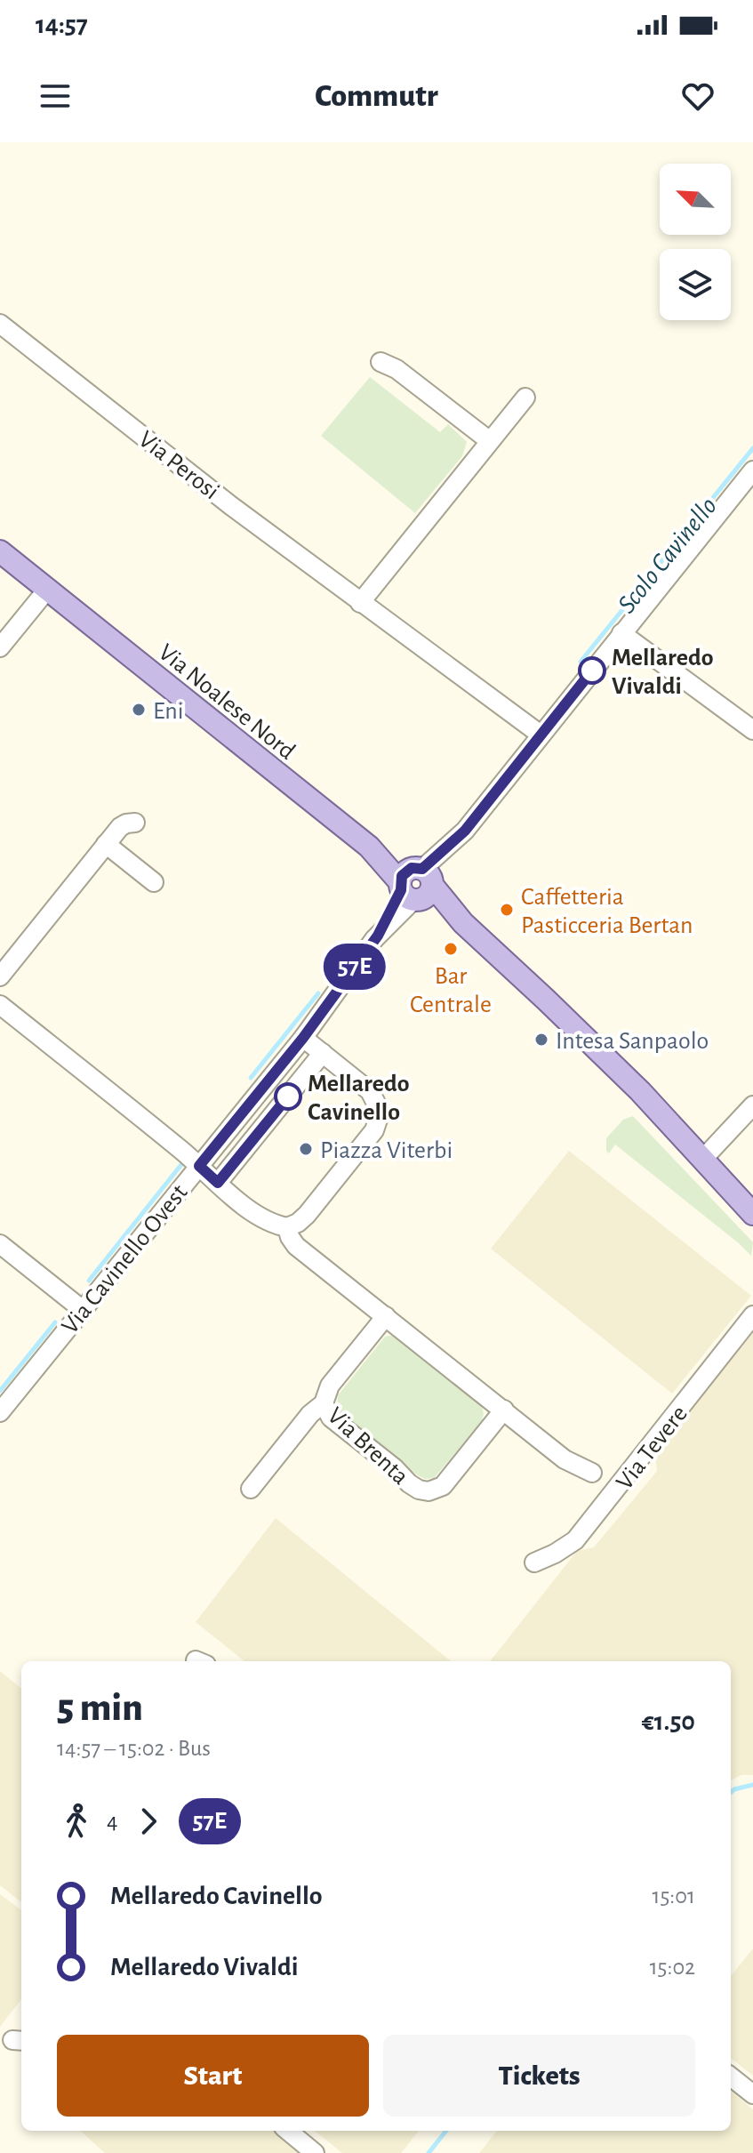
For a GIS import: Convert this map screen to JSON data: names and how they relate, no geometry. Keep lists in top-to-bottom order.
{
  "streets": {
    "main road": ["Via Noalese Nord"],
    "street": [
      "Via Perosi",
      "Via Cavinello Ovest",
      "Via Brenta",
      "Via Tevere"
    ]
  },
  "crossings": [
    ["Via Noalese Nord", "Via Cavinello Ovest"]
  ],
  "water": ["Scolo Cavinello"],
  "places": [
    "Mellaredo Vivaldi",
    "Eni",
    "Caffetteria Pasticceria Bertan",
    "Bar Centrale",
    "Intesa Sanpaolo",
    "Mellaredo Cavinello",
    "Piazza Viterbi"
  ],
  "lines": ["bus line 57E"],
  "north": "top left",
  "page": {
    "status": "14:57",
    "header": "Commutr",
    "on_map": "57E",
    "heading": ["5 min", "14:57 – 15:02 · Bus", "€1.50"],
    "legs": ["4", "57E"],
    "list": [
      {
        "name": "Mellaredo Cavinello",
        "value": "15:01"
      },
      {
        "name": "Mellaredo Vivaldi",
        "value": "15:02"
      }
    ],
    "buttons": ["Start", "Tickets"]
  }
}
